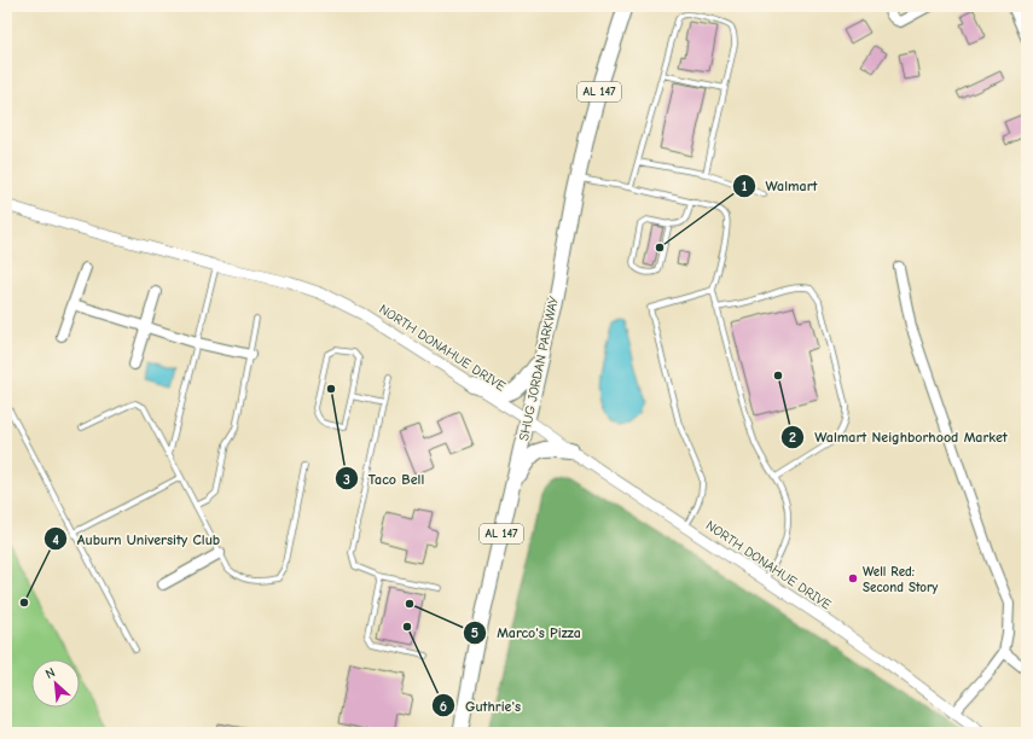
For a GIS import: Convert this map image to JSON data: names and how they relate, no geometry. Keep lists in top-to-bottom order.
{
  "streets": {
    "main road": ["AL 147", "SHUG JORDAN PARKWAY"],
    "street": ["NORTH DONAHUE DRIVE"]
  },
  "crossings": [
    ["NORTH DONAHUE DRIVE", "SHUG JORDAN PARKWAY"]
  ],
  "places": [
    "Walmart",
    "Walmart Neighborhood Market",
    "Taco Bell",
    "Well Red: Second Story",
    "Auburn University Club",
    "Marco's Pizza",
    "Guthrie's"
  ],
  "north": "top left"
}
